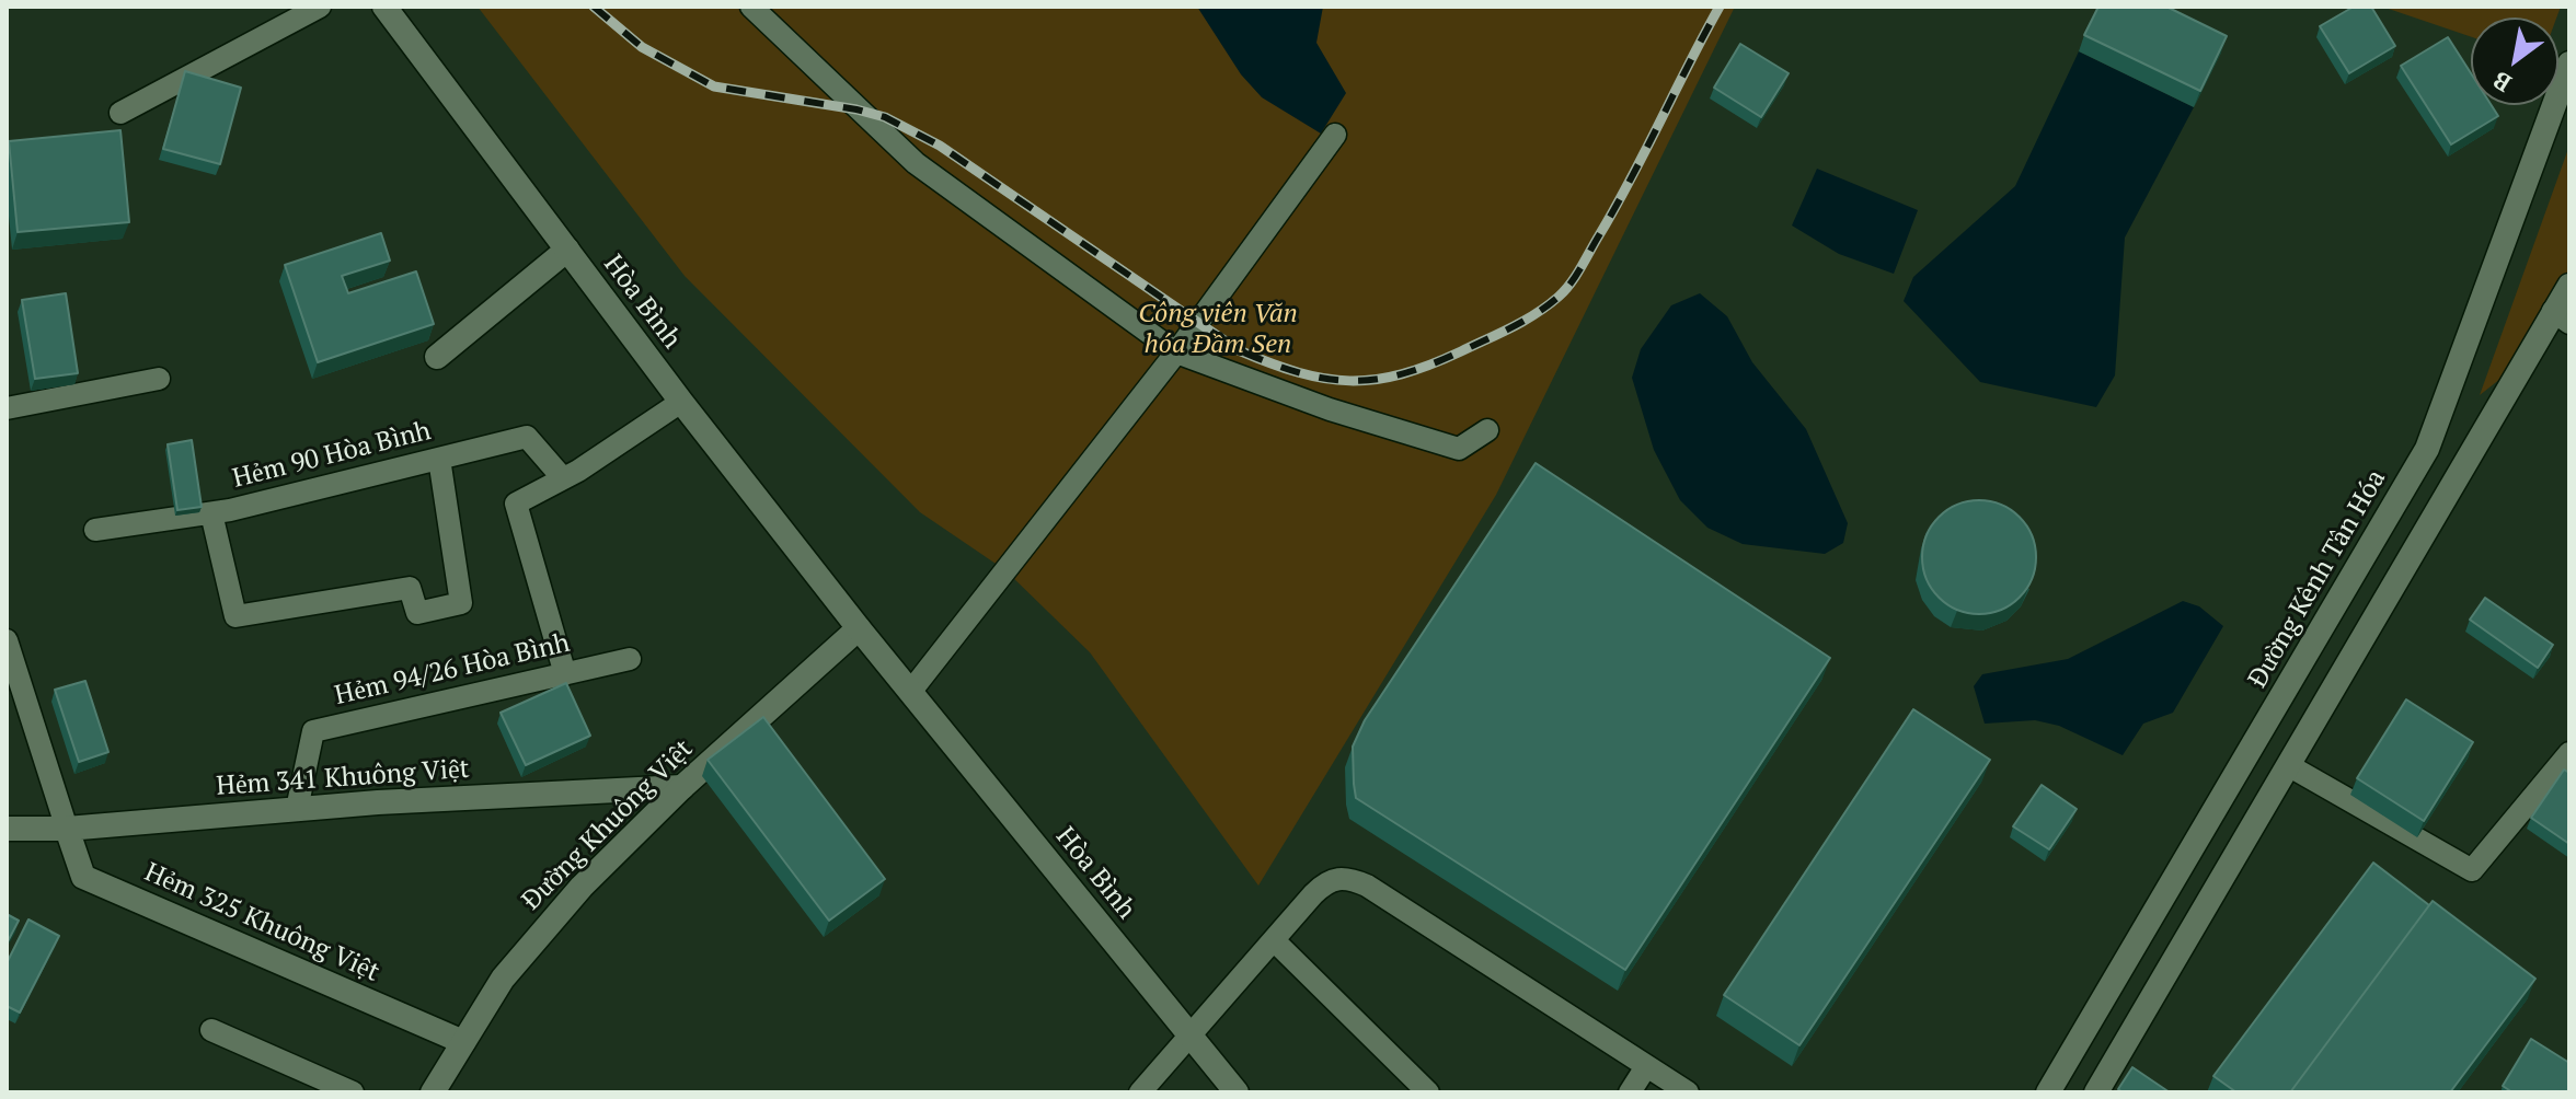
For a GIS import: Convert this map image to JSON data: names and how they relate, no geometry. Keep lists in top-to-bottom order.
{
  "streets": {
    "street": [
      "Hòa Bình",
      "Đường Kênh Tân Hóa",
      "Hẻm 341 Khuông Việt",
      "Đường Khuông Việt",
      "Hẻm 325 Khuông Việt"
    ],
    "lane": ["Hẻm 90 Hòa Bình", "Hẻm 94/26 Hòa Bình"]
  },
  "crossings": [
    ["Hòa Bình", "Đường Khuông Việt"],
    ["Hẻm 94/26 Hòa Bình", "Hẻm 341 Khuông Việt"],
    ["Hẻm 341 Khuông Việt", "Đường Khuông Việt"],
    ["Hẻm 341 Khuông Việt", "Hẻm 325 Khuông Việt"],
    ["Đường Khuông Việt", "Hẻm 325 Khuông Việt"]
  ],
  "parks": ["Công viên Văn hóa Đầm Sen"],
  "north": "bottom left"
}
